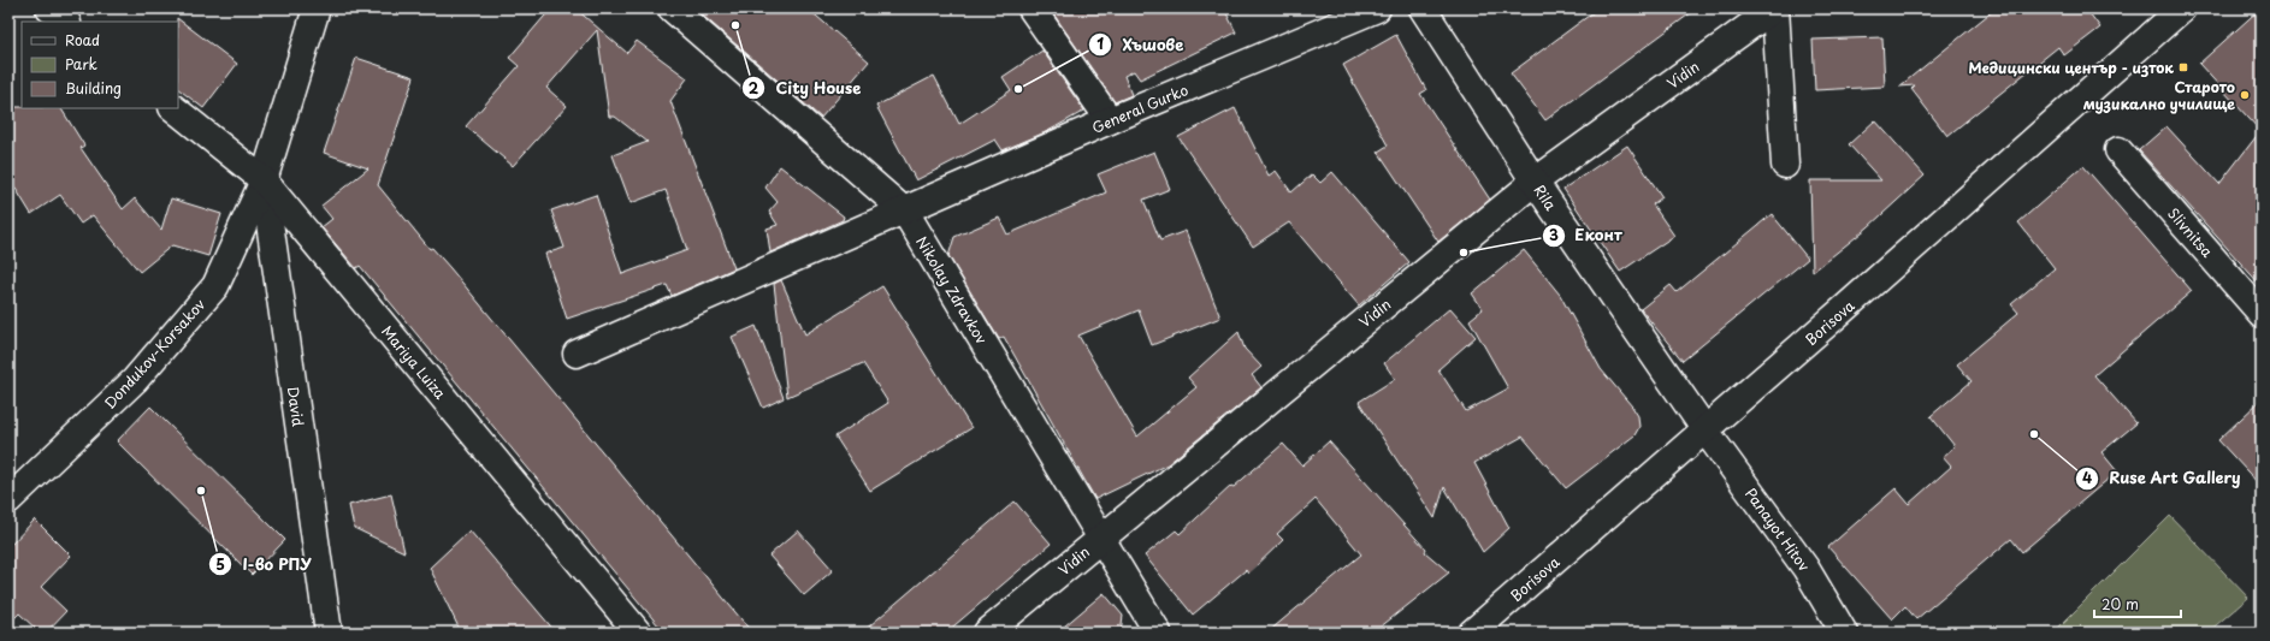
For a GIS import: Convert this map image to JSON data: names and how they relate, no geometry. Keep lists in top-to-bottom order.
{
  "streets": {
    "street": [
      "Vidin",
      "General Gurko",
      "Rila",
      "Slivnitsa",
      "Nikolay Zdravkov",
      "Borisova",
      "Dondukov-Korsakov",
      "Mariya Luiza",
      "David",
      "Panayot Hitov"
    ]
  },
  "crossings": [
    ["Vidin", "Rila"],
    ["Vidin", "Nikolay Zdravkov"],
    ["General Gurko", "Nikolay Zdravkov"],
    ["Rila", "Borisova"],
    ["Rila", "Panayot Hitov"],
    ["Borisova", "Panayot Hitov"],
    ["Dondukov-Korsakov", "Mariya Luiza"],
    ["Dondukov-Korsakov", "David"],
    ["Mariya Luiza", "David"]
  ],
  "places": {
    "other": [
      "City House",
      "Хъшове",
      "Старото музикално училище",
      "Еконт",
      "Ruse Art Gallery",
      "I-во РПУ"
    ],
    "transit": ["Медицински център - изток"]
  },
  "legend": ["Road", "Park", "Building"],
  "scale_bar": "20 m"
}
